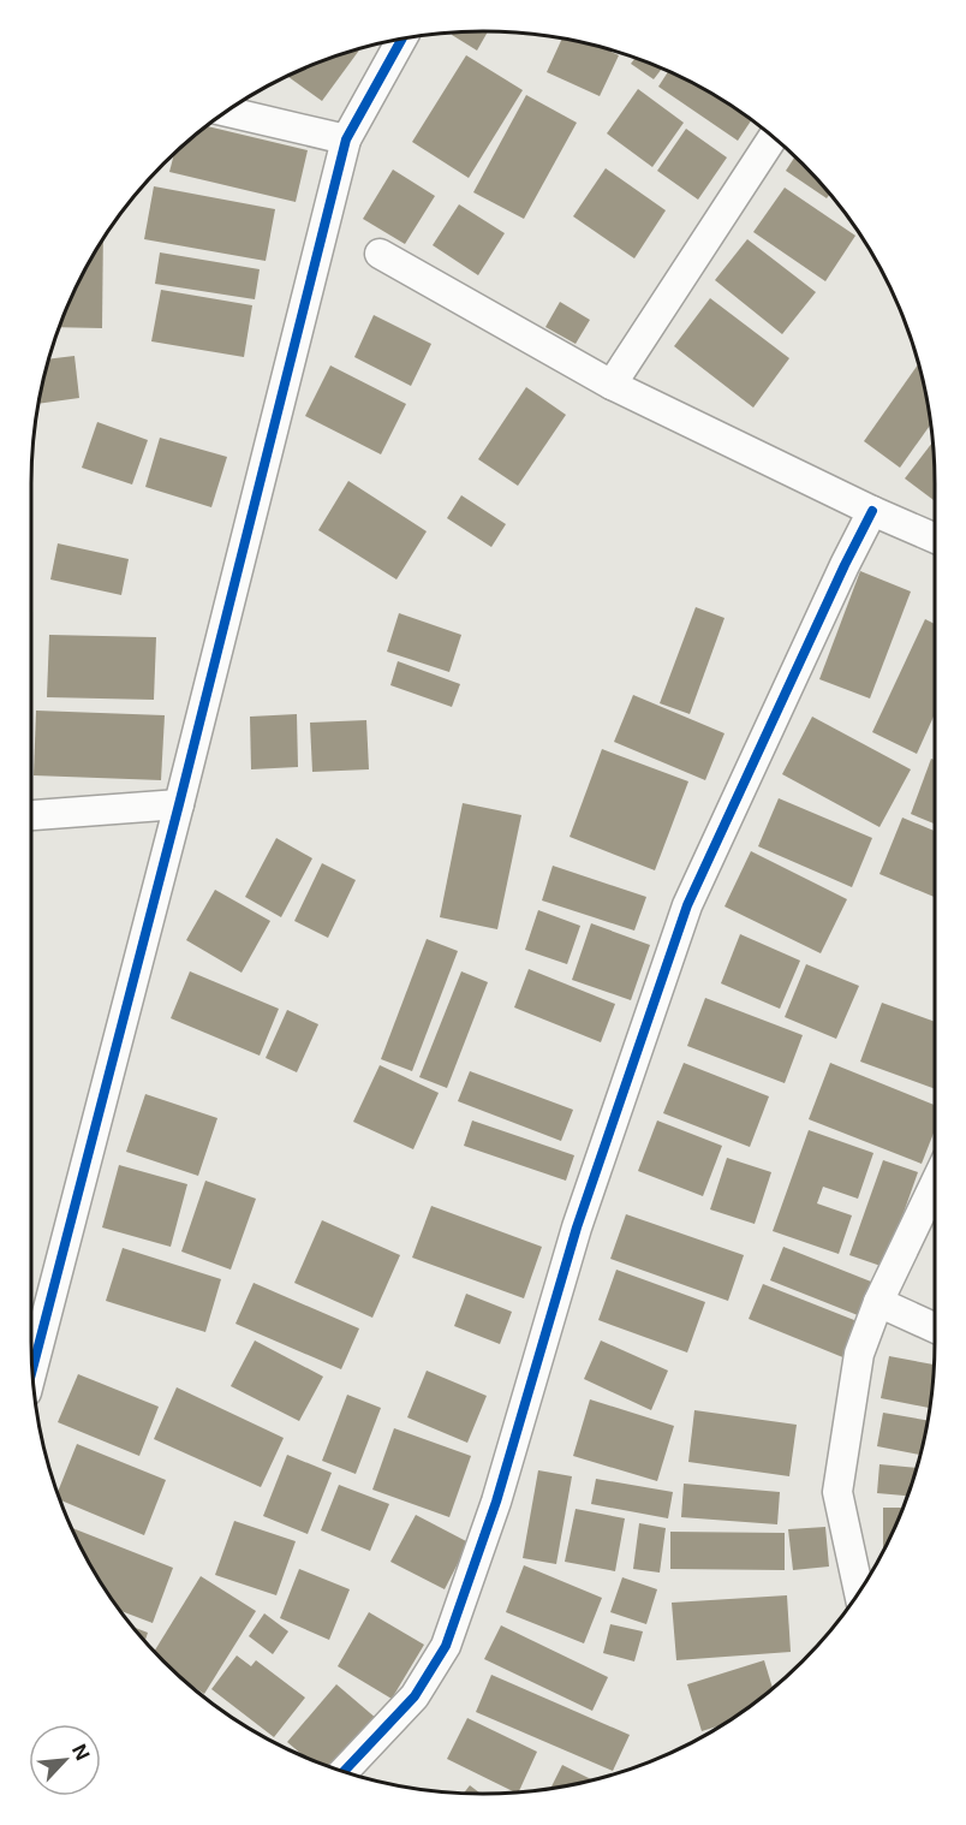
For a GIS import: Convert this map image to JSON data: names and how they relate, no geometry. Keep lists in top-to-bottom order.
{
  "north": "top right"
}
